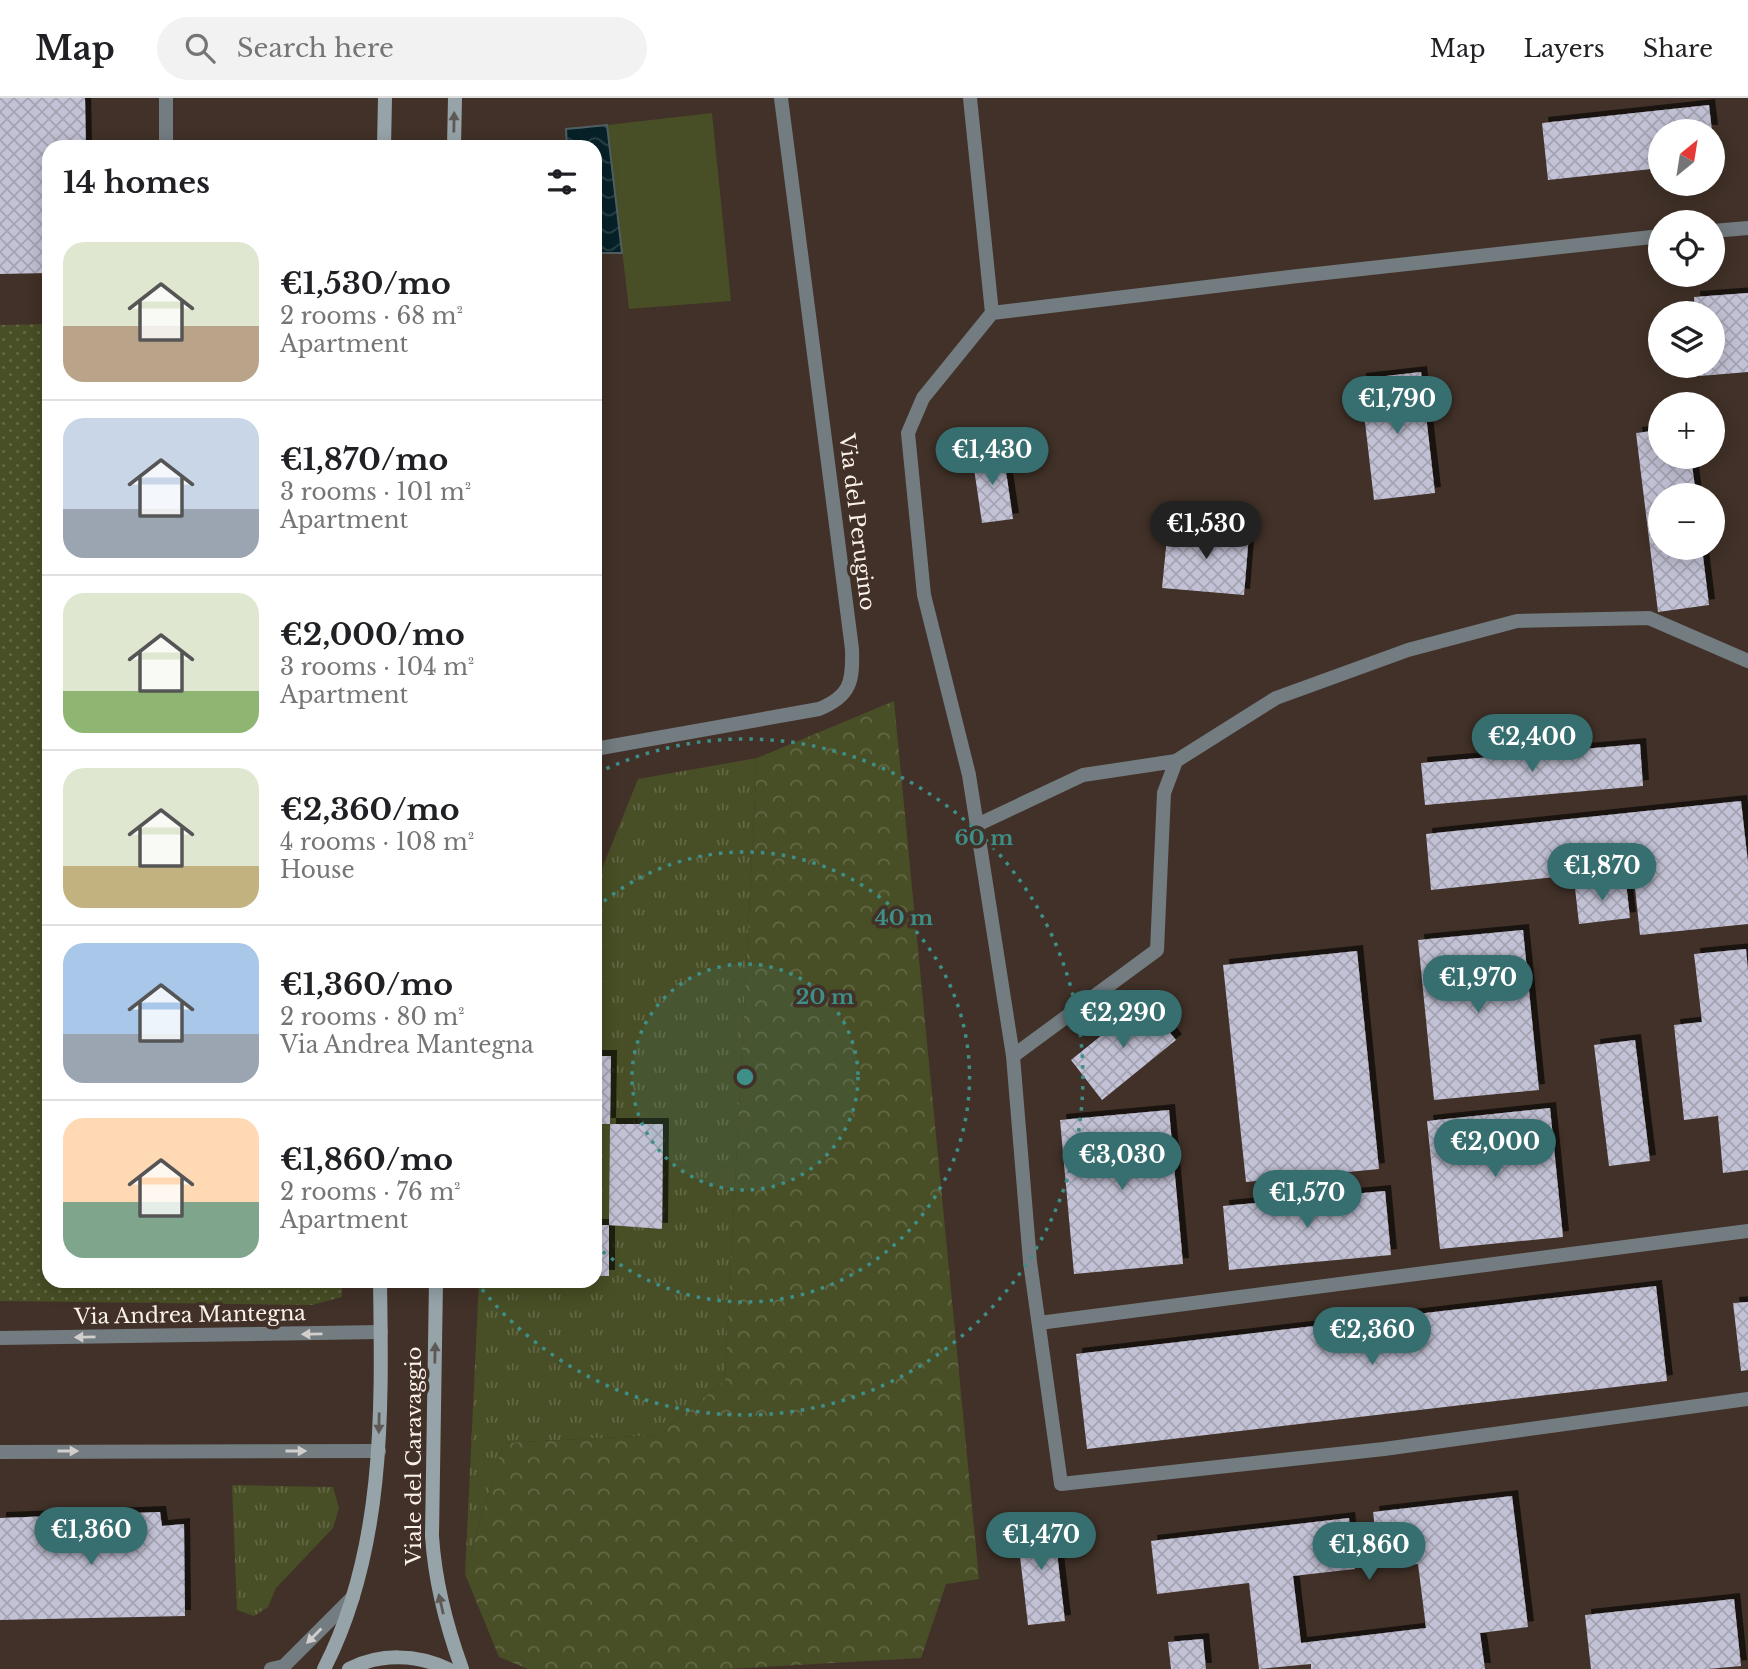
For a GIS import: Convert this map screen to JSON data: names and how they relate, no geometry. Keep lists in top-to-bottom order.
{
  "streets": {
    "street": ["Via del Perugino", "Via Andrea Mantegna", "Viale del Caravaggio"]
  },
  "crossings": [
    ["Via Andrea Mantegna", "Viale del Caravaggio"]
  ],
  "north": "top right",
  "page": {
    "header": "Map",
    "search": "Search here",
    "nav": ["Map", "Layers", "Share"],
    "map_buttons": ["+", "−"],
    "heading": "14 homes",
    "list": [
      {
        "name": "€1,530/mo",
        "note": "2 rooms · 68 m² · Apartment"
      },
      {
        "name": "€1,870/mo",
        "note": "3 rooms · 101 m² · Apartment"
      },
      {
        "name": "€2,000/mo",
        "note": "3 rooms · 104 m² · Apartment"
      },
      {
        "name": "€2,360/mo",
        "note": "4 rooms · 108 m² · House"
      },
      {
        "name": "€1,360/mo",
        "note": "2 rooms · 80 m² · Via Andrea Mantegna"
      },
      {
        "name": "€1,860/mo",
        "note": "2 rooms · 76 m² · Apartment"
      }
    ],
    "price": [
      "€1,790",
      "€1,430",
      "€1,530",
      "€2,400",
      "€1,870",
      "€1,970",
      "€2,290",
      "€2,000",
      "€3,030",
      "€1,570",
      "€2,360",
      "€1,360",
      "€1,470",
      "€1,860"
    ]
  },
  "rings": ["60 m", "40 m", "20 m"]
}
